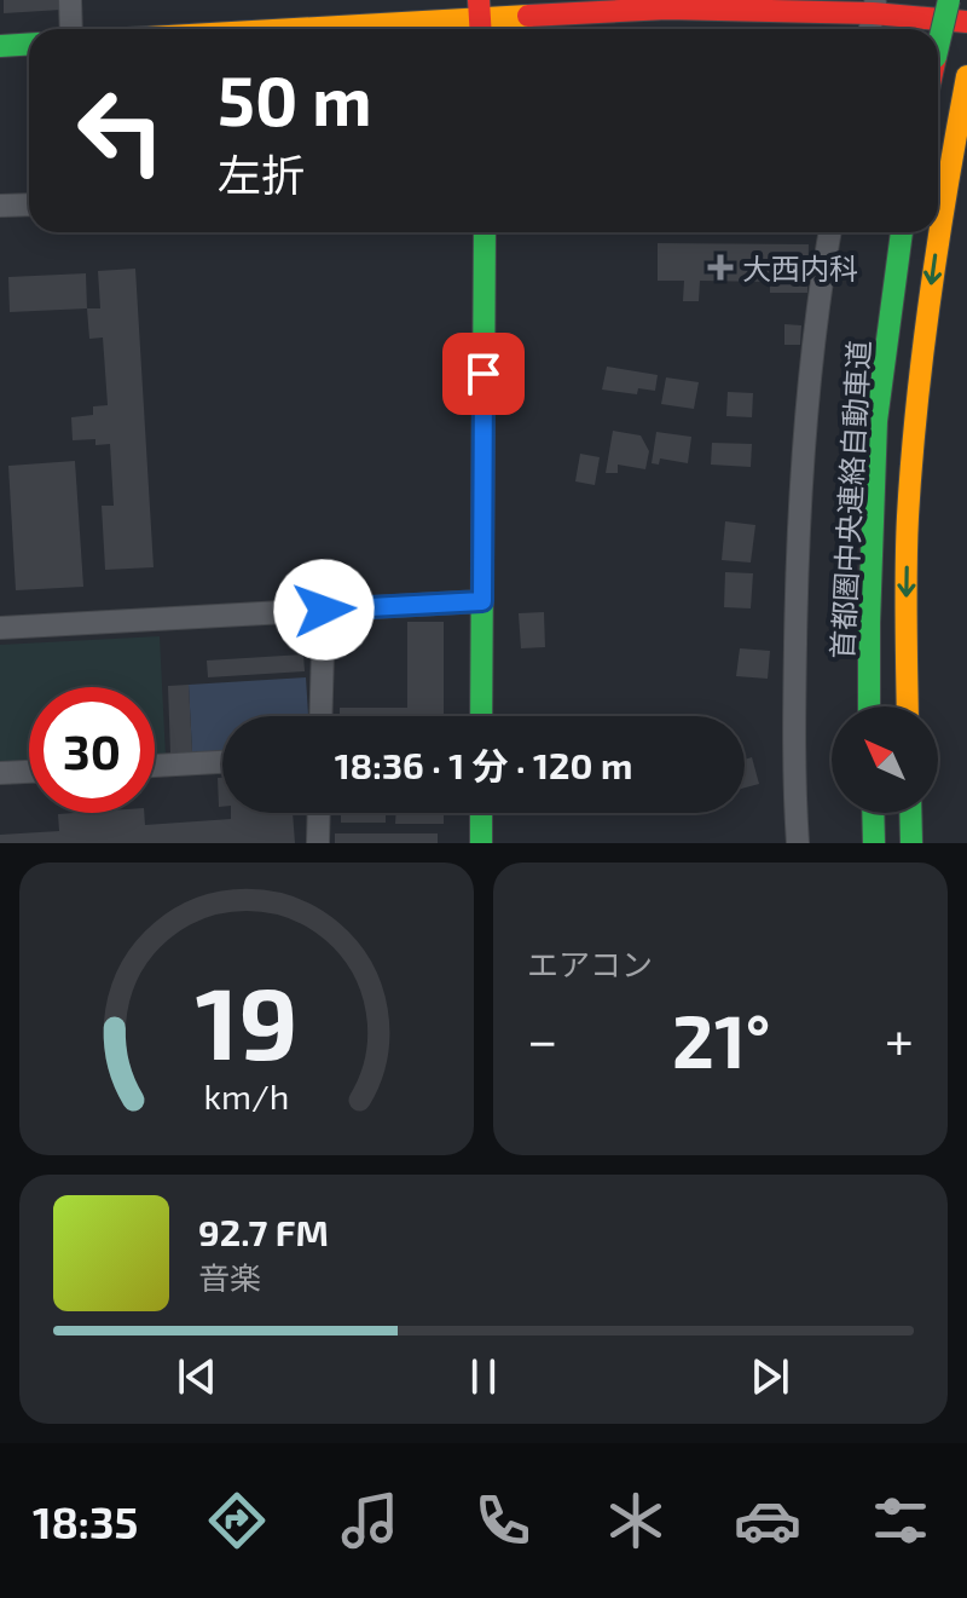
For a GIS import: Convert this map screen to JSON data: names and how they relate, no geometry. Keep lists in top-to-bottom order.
{
  "streets": {
    "main road": ["首都圏中央連絡自動車道"]
  },
  "places": {
    "health": ["大西内科"]
  },
  "north": "top left",
  "page": {
    "turn": ["50 m", "左折"],
    "limit": "30",
    "trip": "18:36 · 1 分 · 120 m",
    "tile": "エアコン",
    "heat": ["−", "21°", "+"],
    "song": ["92.7 FM", "音楽"],
    "tabs": "18:35",
    "gauge": ["19", "km/h"]
  }
}
